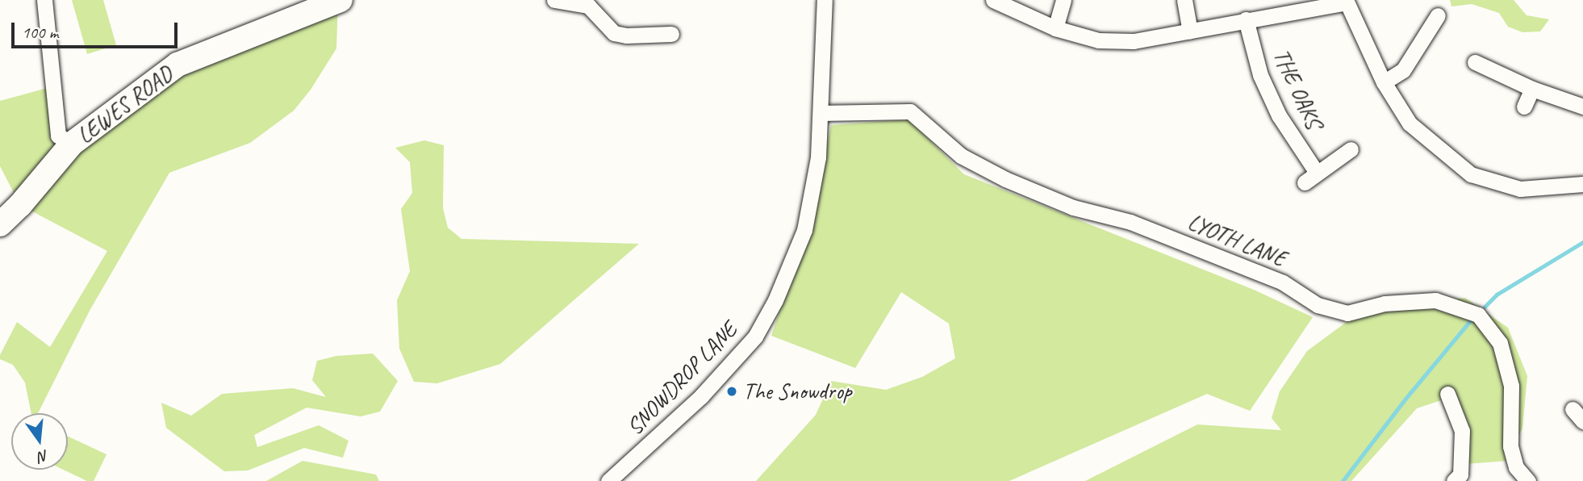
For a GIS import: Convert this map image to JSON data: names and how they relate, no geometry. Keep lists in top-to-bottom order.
{
  "streets": {
    "highway": ["LEWES ROAD"],
    "street": ["THE OAKS", "LYOTH LANE", "SNOWDROP LANE"]
  },
  "crossings": [
    ["LYOTH LANE", "SNOWDROP LANE"]
  ],
  "places": ["The Snowdrop"],
  "scale_bar": "100 m",
  "north": "bottom"
}
